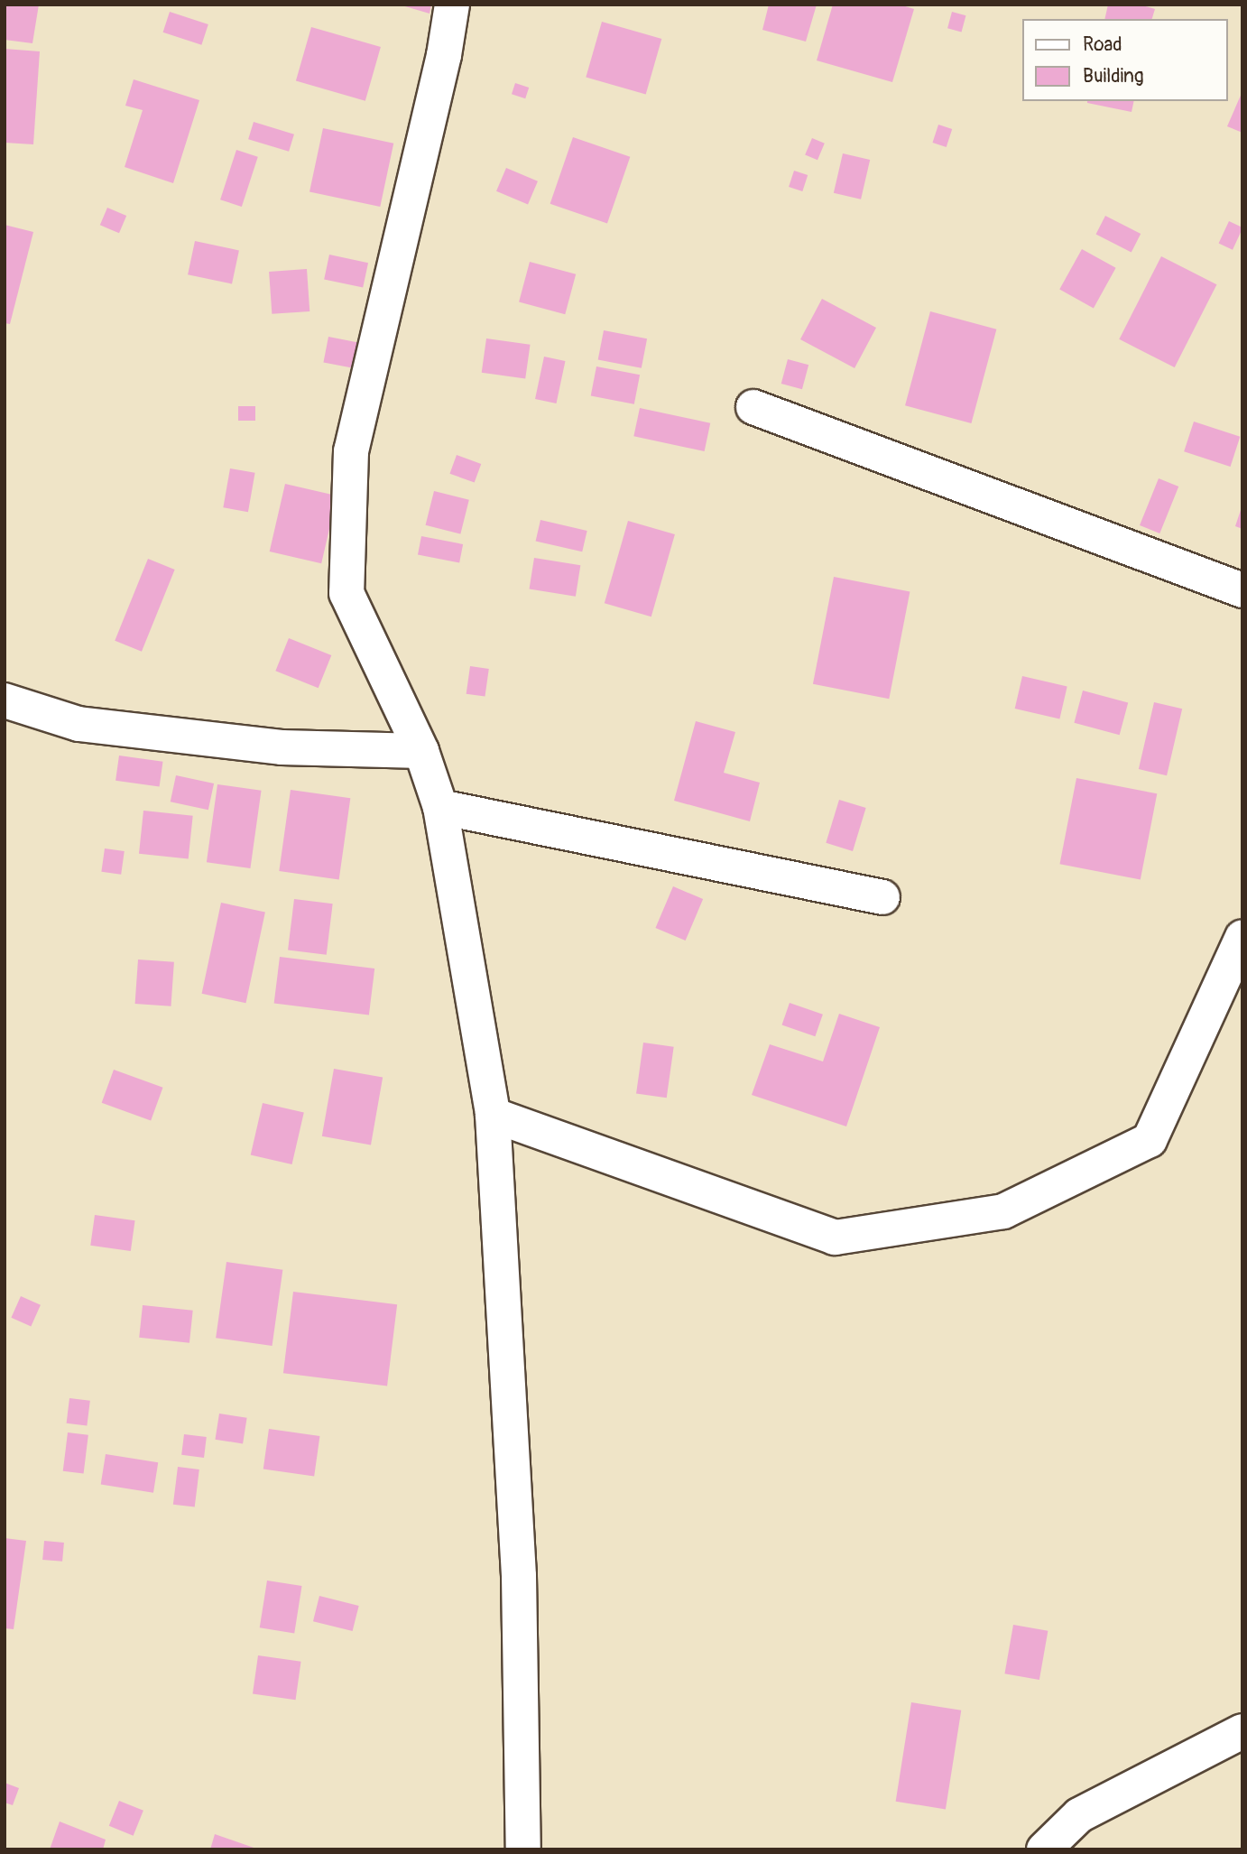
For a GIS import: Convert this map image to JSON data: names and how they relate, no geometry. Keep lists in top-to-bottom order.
{
  "legend": ["Road", "Building"]
}
